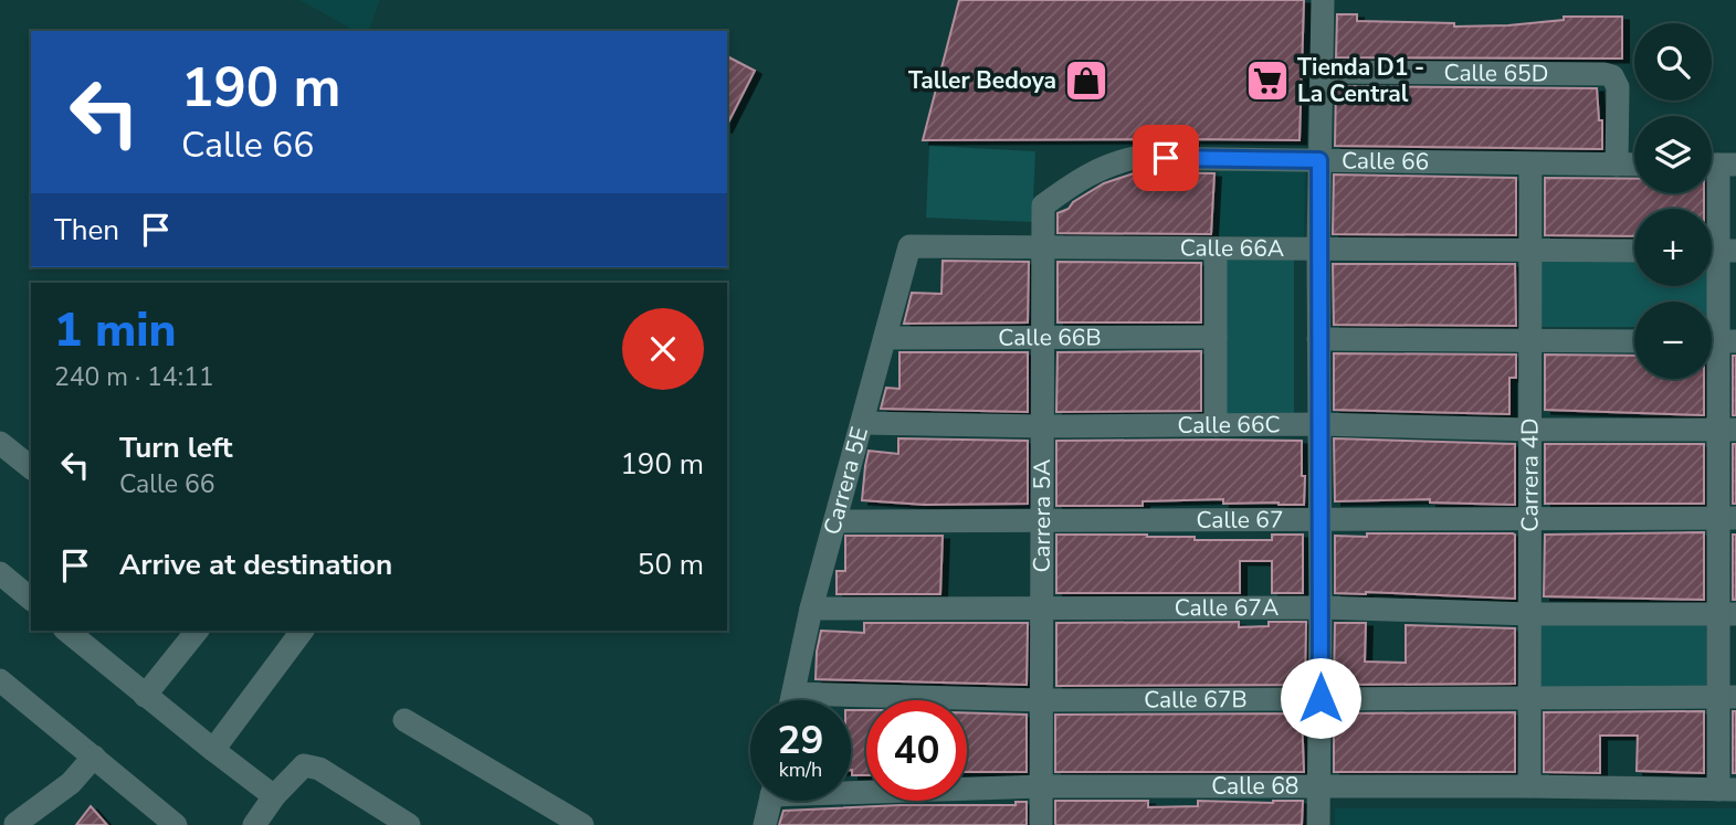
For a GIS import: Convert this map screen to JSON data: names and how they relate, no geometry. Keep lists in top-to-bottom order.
{
  "streets": {
    "street": [
      "Calle 65D",
      "Calle 66",
      "Calle 66A",
      "Calle 66B",
      "Calle 66C",
      "Carrera 4D",
      "Carrera 5E",
      "Carrera 5A",
      "Calle 67",
      "Calle 67A",
      "Calle 67B",
      "Calle 68"
    ]
  },
  "crossings": [
    ["Calle 65D", "Calle 66"],
    ["Calle 66", "Carrera 4D"],
    ["Calle 66", "Carrera 5A"],
    ["Calle 66A", "Carrera 4D"],
    ["Calle 66A", "Carrera 5E"],
    ["Calle 66A", "Carrera 5A"],
    ["Calle 66B", "Carrera 5E"],
    ["Calle 66B", "Carrera 5A"],
    ["Calle 66C", "Carrera 4D"],
    ["Calle 66C", "Carrera 5E"],
    ["Calle 66C", "Carrera 5A"],
    ["Carrera 4D", "Calle 67"],
    ["Carrera 4D", "Calle 67A"],
    ["Carrera 4D", "Calle 67B"],
    ["Carrera 4D", "Calle 68"],
    ["Carrera 5E", "Calle 67"],
    ["Carrera 5E", "Calle 67A"],
    ["Carrera 5A", "Calle 67"],
    ["Carrera 5A", "Calle 67A"],
    ["Carrera 5A", "Calle 67B"],
    ["Carrera 5A", "Calle 68"]
  ],
  "places": {
    "shop": ["Taller Bedoya"],
    "supermarket": ["Tienda D1 - La Central"]
  },
  "page": {
    "map_buttons": ["+", "−"],
    "turn": ["190 m", "Calle 66"],
    "then": "Then",
    "heading": ["1 min", "240 m · 14:11"],
    "list": [
      {
        "name": "Turn left",
        "note": "Calle 66",
        "value": "190 m"
      },
      {
        "name": "Arrive at destination",
        "value": "50 m"
      }
    ],
    "speed": "29 km/h",
    "limit": "40"
  }
}
